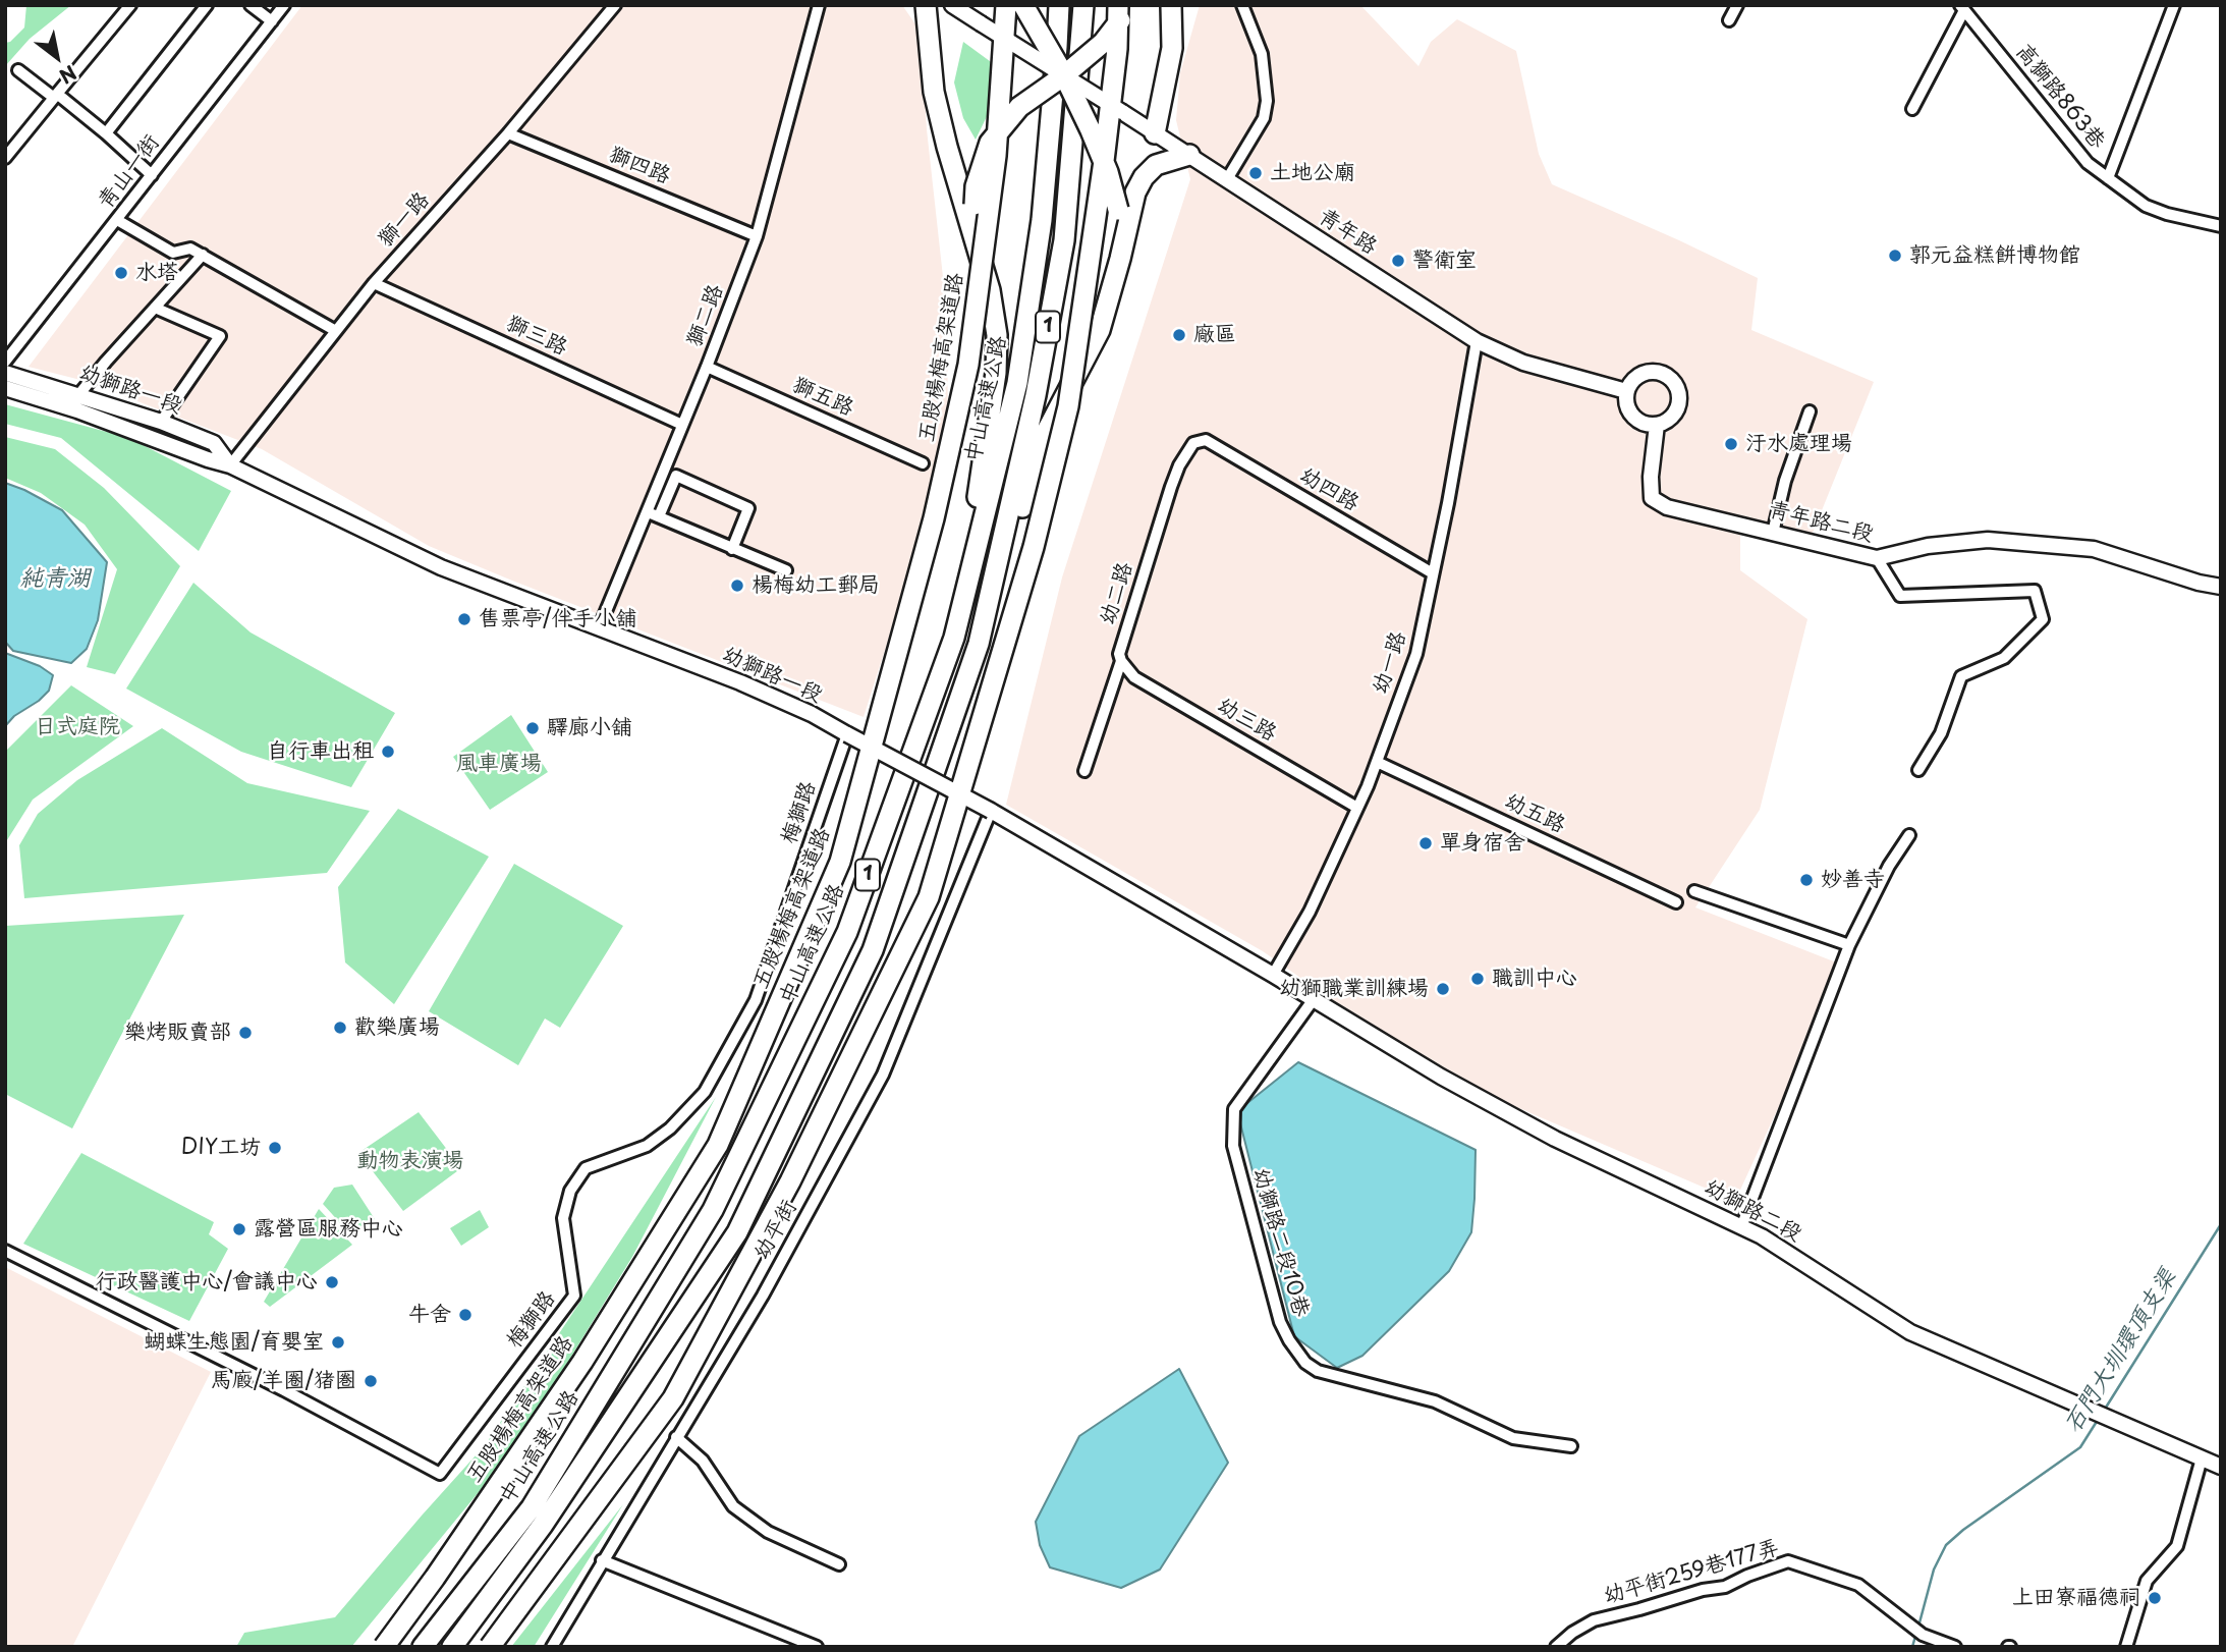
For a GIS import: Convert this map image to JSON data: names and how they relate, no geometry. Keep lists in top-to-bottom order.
{
  "streets": {
    "highway": ["1", "五股楊梅高架道路", "中山高速公路"],
    "street": [
      "高獅路863巷",
      "獅四路",
      "青山一街",
      "獅一路",
      "青年路",
      "獅二路",
      "獅三路",
      "幼獅路一段",
      "獅五路",
      "幼四路",
      "青年路二段",
      "幼二路",
      "幼一路",
      "幼三路",
      "梅獅路",
      "幼五路",
      "幼獅路二段",
      "幼平街",
      "幼獅路二段10巷",
      "幼平街259巷177弄"
    ]
  },
  "crossings": [
    ["獅四路", "獅一路"],
    ["獅四路", "獅二路"],
    ["獅一路", "獅三路"],
    ["獅一路", "幼獅路一段"],
    ["青年路", "青年路二段"],
    ["青年路", "幼一路"],
    ["獅二路", "獅三路"],
    ["獅二路", "幼獅路一段"],
    ["獅二路", "獅五路"],
    ["幼獅路一段", "幼一路"],
    ["幼獅路一段", "梅獅路"],
    ["幼獅路一段", "幼獅路二段"],
    ["幼獅路一段", "幼平街"],
    ["幼四路", "幼二路"],
    ["幼四路", "幼一路"],
    ["幼二路", "幼三路"],
    ["幼一路", "幼三路"],
    ["幼一路", "幼五路"],
    ["幼一路", "幼獅路二段"],
    ["幼獅路二段", "幼獅路二段10巷"]
  ],
  "water": ["純青湖", "石門大圳環頂支渠"],
  "parks": ["日式庭院", "風車廣場", "動物表演場"],
  "places": [
    "土地公廟",
    "郭元益糕餅博物館",
    "警衛室",
    "水塔",
    "廠區",
    "汙水處理場",
    "楊梅幼工郵局",
    "售票亭/伴手小舖",
    "驛廊小舖",
    "自行車出租",
    "單身宿舍",
    "妙善寺",
    "職訓中心",
    "幼獅職業訓練場",
    "歡樂廣場",
    "樂烤販賣部",
    "DIY工坊",
    "露營區服務中心",
    "行政醫護中心/會議中心",
    "牛舍",
    "蝴蝶生態園/育嬰室",
    "馬廄/羊圈/猪圏",
    "上田寮福德祠"
  ],
  "north": "bottom right"
}
